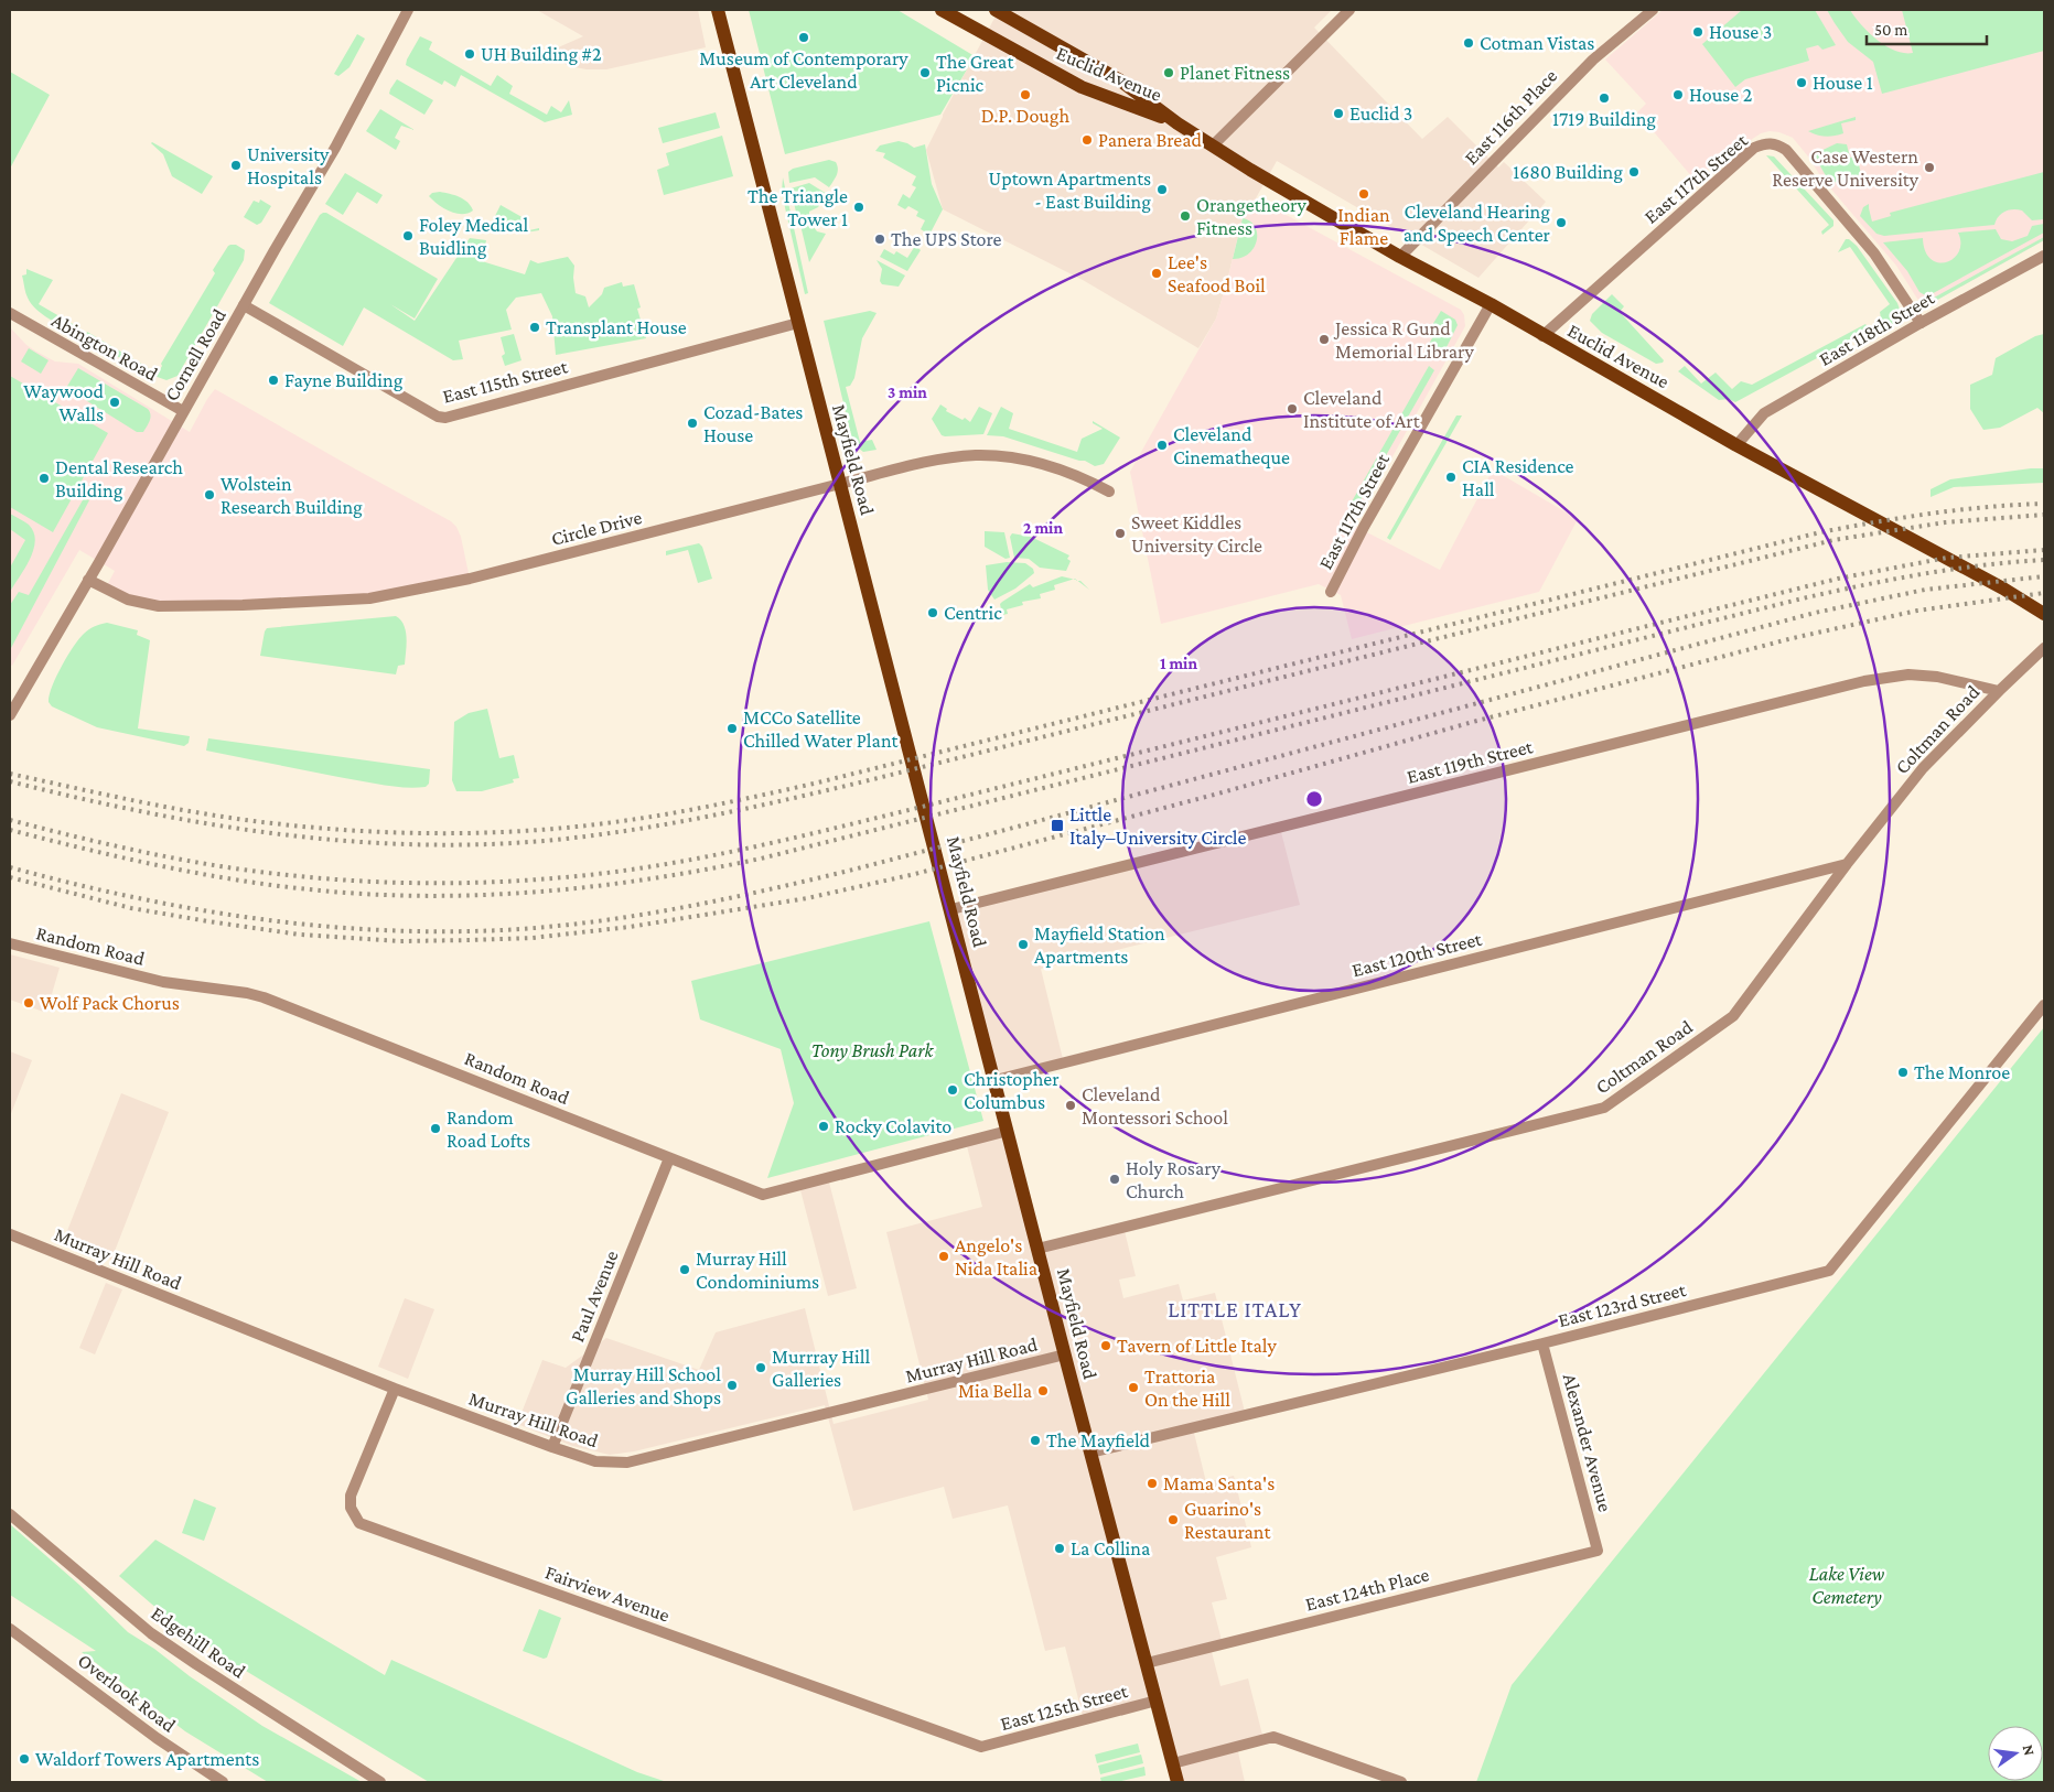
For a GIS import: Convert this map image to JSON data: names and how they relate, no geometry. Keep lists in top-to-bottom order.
{
  "streets": {
    "main road": ["Euclid Avenue", "Mayfield Road"],
    "street": [
      "East 116th Place",
      "East 117th Street",
      "East 118th Street",
      "Abington Road",
      "Cornell Road",
      "East 115th Street",
      "Circle Drive",
      "Coltman Road",
      "East 119th Street",
      "Random Road",
      "East 120th Street",
      "Murray Hill Road",
      "Paul Avenue",
      "East 123rd Street",
      "Alexander Avenue",
      "East 124th Place",
      "Fairview Avenue",
      "Edgehill Road",
      "Overlook Road",
      "East 125th Street"
    ]
  },
  "crossings": [
    ["Euclid Avenue", "East 116th Place"],
    ["Euclid Avenue", "East 117th Street"],
    ["Euclid Avenue", "East 118th Street"],
    ["East 117th Street", "East 118th Street"],
    ["Abington Road", "Cornell Road"],
    ["Cornell Road", "East 115th Street"],
    ["Cornell Road", "Circle Drive"],
    ["East 115th Street", "Mayfield Road"],
    ["Mayfield Road", "Circle Drive"],
    ["Mayfield Road", "Coltman Road"],
    ["Mayfield Road", "East 119th Street"],
    ["Mayfield Road", "Random Road"],
    ["Mayfield Road", "East 120th Street"],
    ["Mayfield Road", "Murray Hill Road"],
    ["Mayfield Road", "East 123rd Street"],
    ["Mayfield Road", "East 124th Place"],
    ["Mayfield Road", "East 125th Street"],
    ["Coltman Road", "East 119th Street"],
    ["Coltman Road", "East 120th Street"],
    ["Random Road", "Paul Avenue"],
    ["Murray Hill Road", "Paul Avenue"],
    ["Murray Hill Road", "Fairview Avenue"],
    ["East 123rd Street", "Alexander Avenue"],
    ["Alexander Avenue", "East 124th Place"],
    ["Fairview Avenue", "East 125th Street"]
  ],
  "districts": ["LITTLE ITALY"],
  "parks": ["Tony Brush Park", "Lake View Cemetery"],
  "places": {
    "other": [
      "House 3",
      "Museum of Contemporary Art Cleveland",
      "Cotman Vistas",
      "UH Building #2",
      "The Great Picnic",
      "Planet Fitness",
      "House 1",
      "D.P. Dough",
      "House 2",
      "1719 Building",
      "Euclid 3",
      "Panera Bread",
      "University Hospitals",
      "Case Western Reserve University",
      "1680 Building",
      "Uptown Apartments - East Building",
      "Indian Flame",
      "The Triangle Tower 1",
      "Orangetheory Fitness",
      "Cleveland Hearing and Speech Center",
      "Foley Medical Buidling",
      "The UPS Store",
      "Lee's Seafood Boil",
      "Transplant House",
      "Jessica R Gund Memorial Library",
      "Fayne Building",
      "Waywood Walls",
      "Cleveland Institute of Art",
      "Cozad-Bates House",
      "Cleveland Cinematheque",
      "CIA Residence Hall",
      "Dental Research Building",
      "Wolstein Research Building",
      "Sweet Kiddles University Circle",
      "Centric",
      "MCCo Satellite Chilled Water Plant",
      "Mayfield Station Apartments",
      "Wolf Pack Chorus",
      "The Monroe",
      "Christopher Columbus",
      "Cleveland Montessori School",
      "Rocky Colavito",
      "Random Road Lofts",
      "Holy Rosary Church",
      "Angelo's Nida Italia",
      "Murray Hill Condominiums",
      "Tavern of Little Italy",
      "Murrray Hill Galleries",
      "Murray Hill School Galleries and Shops",
      "Trattoria On the Hill",
      "Mia Bella",
      "The Mayfield",
      "Mama Santa's",
      "Guarino's Restaurant",
      "La Collina",
      "Waldorf Towers Apartments"
    ],
    "transit": ["Little Italy–University Circle"]
  },
  "scale_bar": "50 m",
  "north": "right",
  "rings": ["3 min", "2 min", "1 min"]
}
